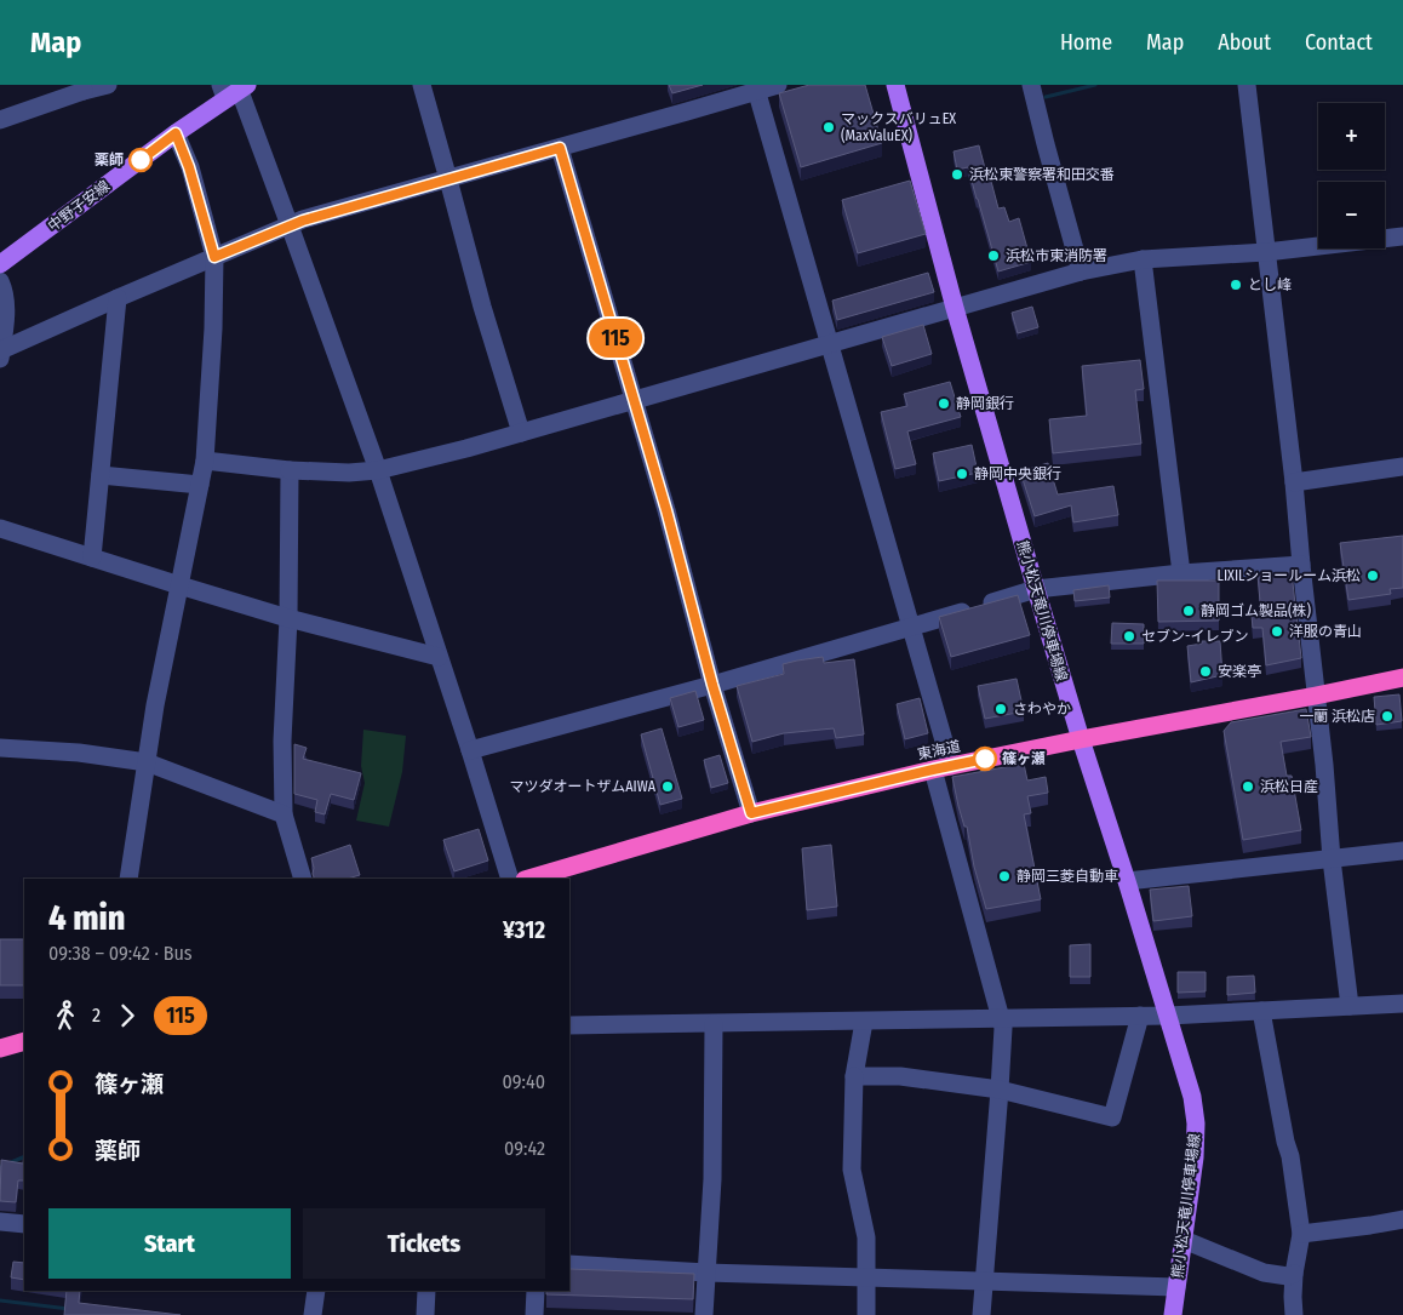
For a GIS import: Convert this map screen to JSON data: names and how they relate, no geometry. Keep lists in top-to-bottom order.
{
  "streets": {
    "highway": ["東海道"],
    "main road": ["中野子安線", "熊小松天竜川停車場線"]
  },
  "crossings": [
    ["熊小松天竜川停車場線", "東海道"]
  ],
  "places": [
    "マックスバリュEX (MaxValuEX)",
    "薬師",
    "浜松東警察署和田交番",
    "浜松市東消防署",
    "とし峰",
    "静岡銀行",
    "静岡中央銀行",
    "LIXILショールーム浜松",
    "静岡ゴム製品(株)",
    "洋服の青山",
    "セブン-イレブン",
    "安楽亭",
    "さわやか",
    "一蘭 浜松店",
    "篠ヶ瀬",
    "マツダオートザムAIWA",
    "浜松日産",
    "静岡三菱自動車"
  ],
  "lines": ["bus line 115"],
  "page": {
    "header": "Map",
    "nav": [
      "Home",
      "Map",
      "About",
      "Contact"
    ],
    "on_map": "115",
    "map_buttons": ["+", "−"],
    "heading": ["4 min", "09:38 – 09:42 · Bus", "¥312"],
    "legs": ["2", "115"],
    "list": [
      {
        "name": "篠ヶ瀬",
        "value": "09:40"
      },
      {
        "name": "薬師",
        "value": "09:42"
      }
    ],
    "buttons": ["Start", "Tickets"]
  }
}
